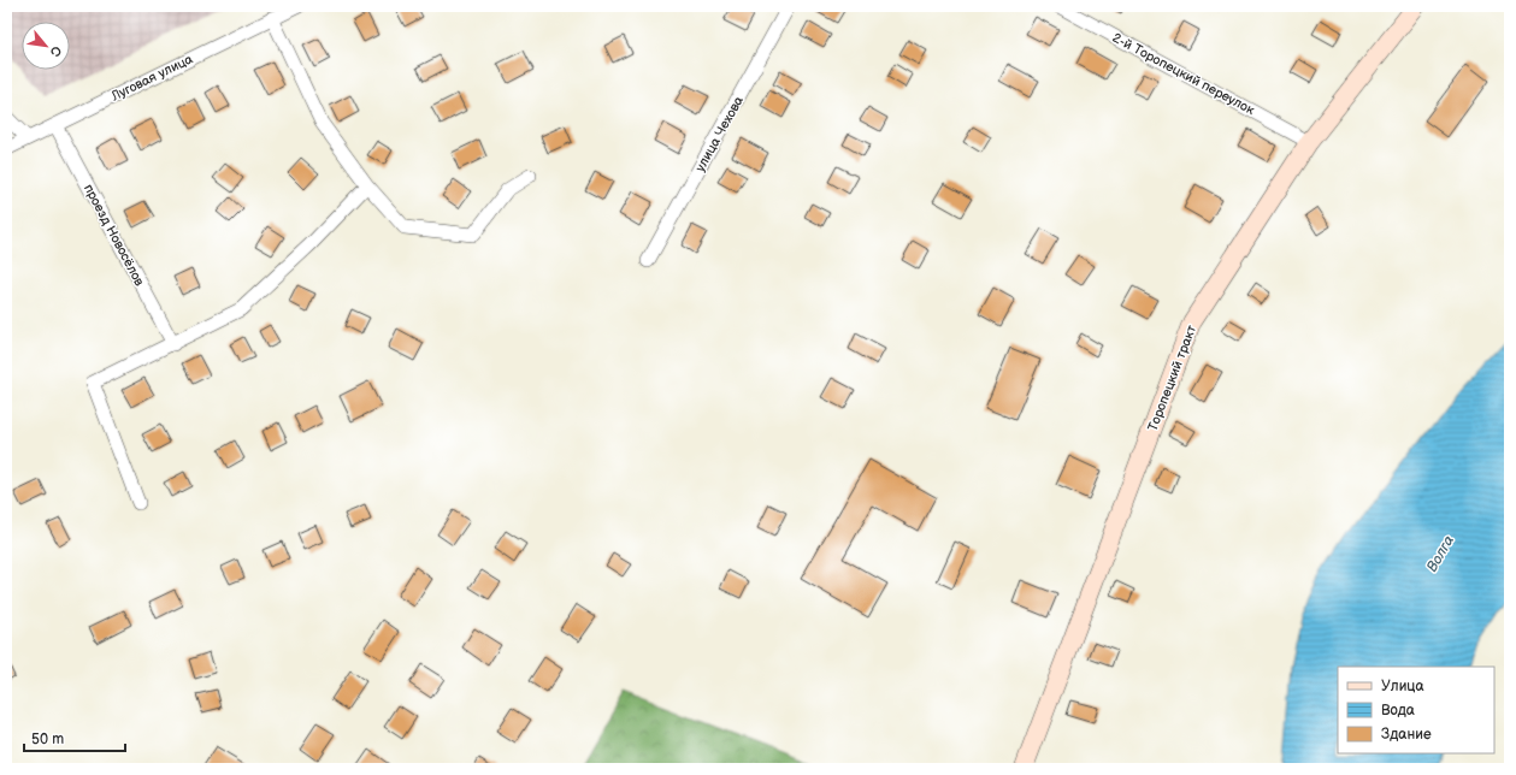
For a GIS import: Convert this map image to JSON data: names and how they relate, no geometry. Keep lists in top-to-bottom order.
{
  "streets": {
    "main road": ["Торопецкий тракт"],
    "street": [
      "2-й Торопецкий переулок",
      "Луговая улица",
      "улица Чехова",
      "проезд Новосёлов"
    ]
  },
  "crossings": [
    ["2-й Торопецкий переулок", "Торопецкий тракт"],
    ["Луговая улица", "проезд Новосёлов"]
  ],
  "water": ["Волга"],
  "legend": ["Улица", "Вода", "Здание"],
  "scale_bar": "50 m",
  "north": "bottom right"
}
